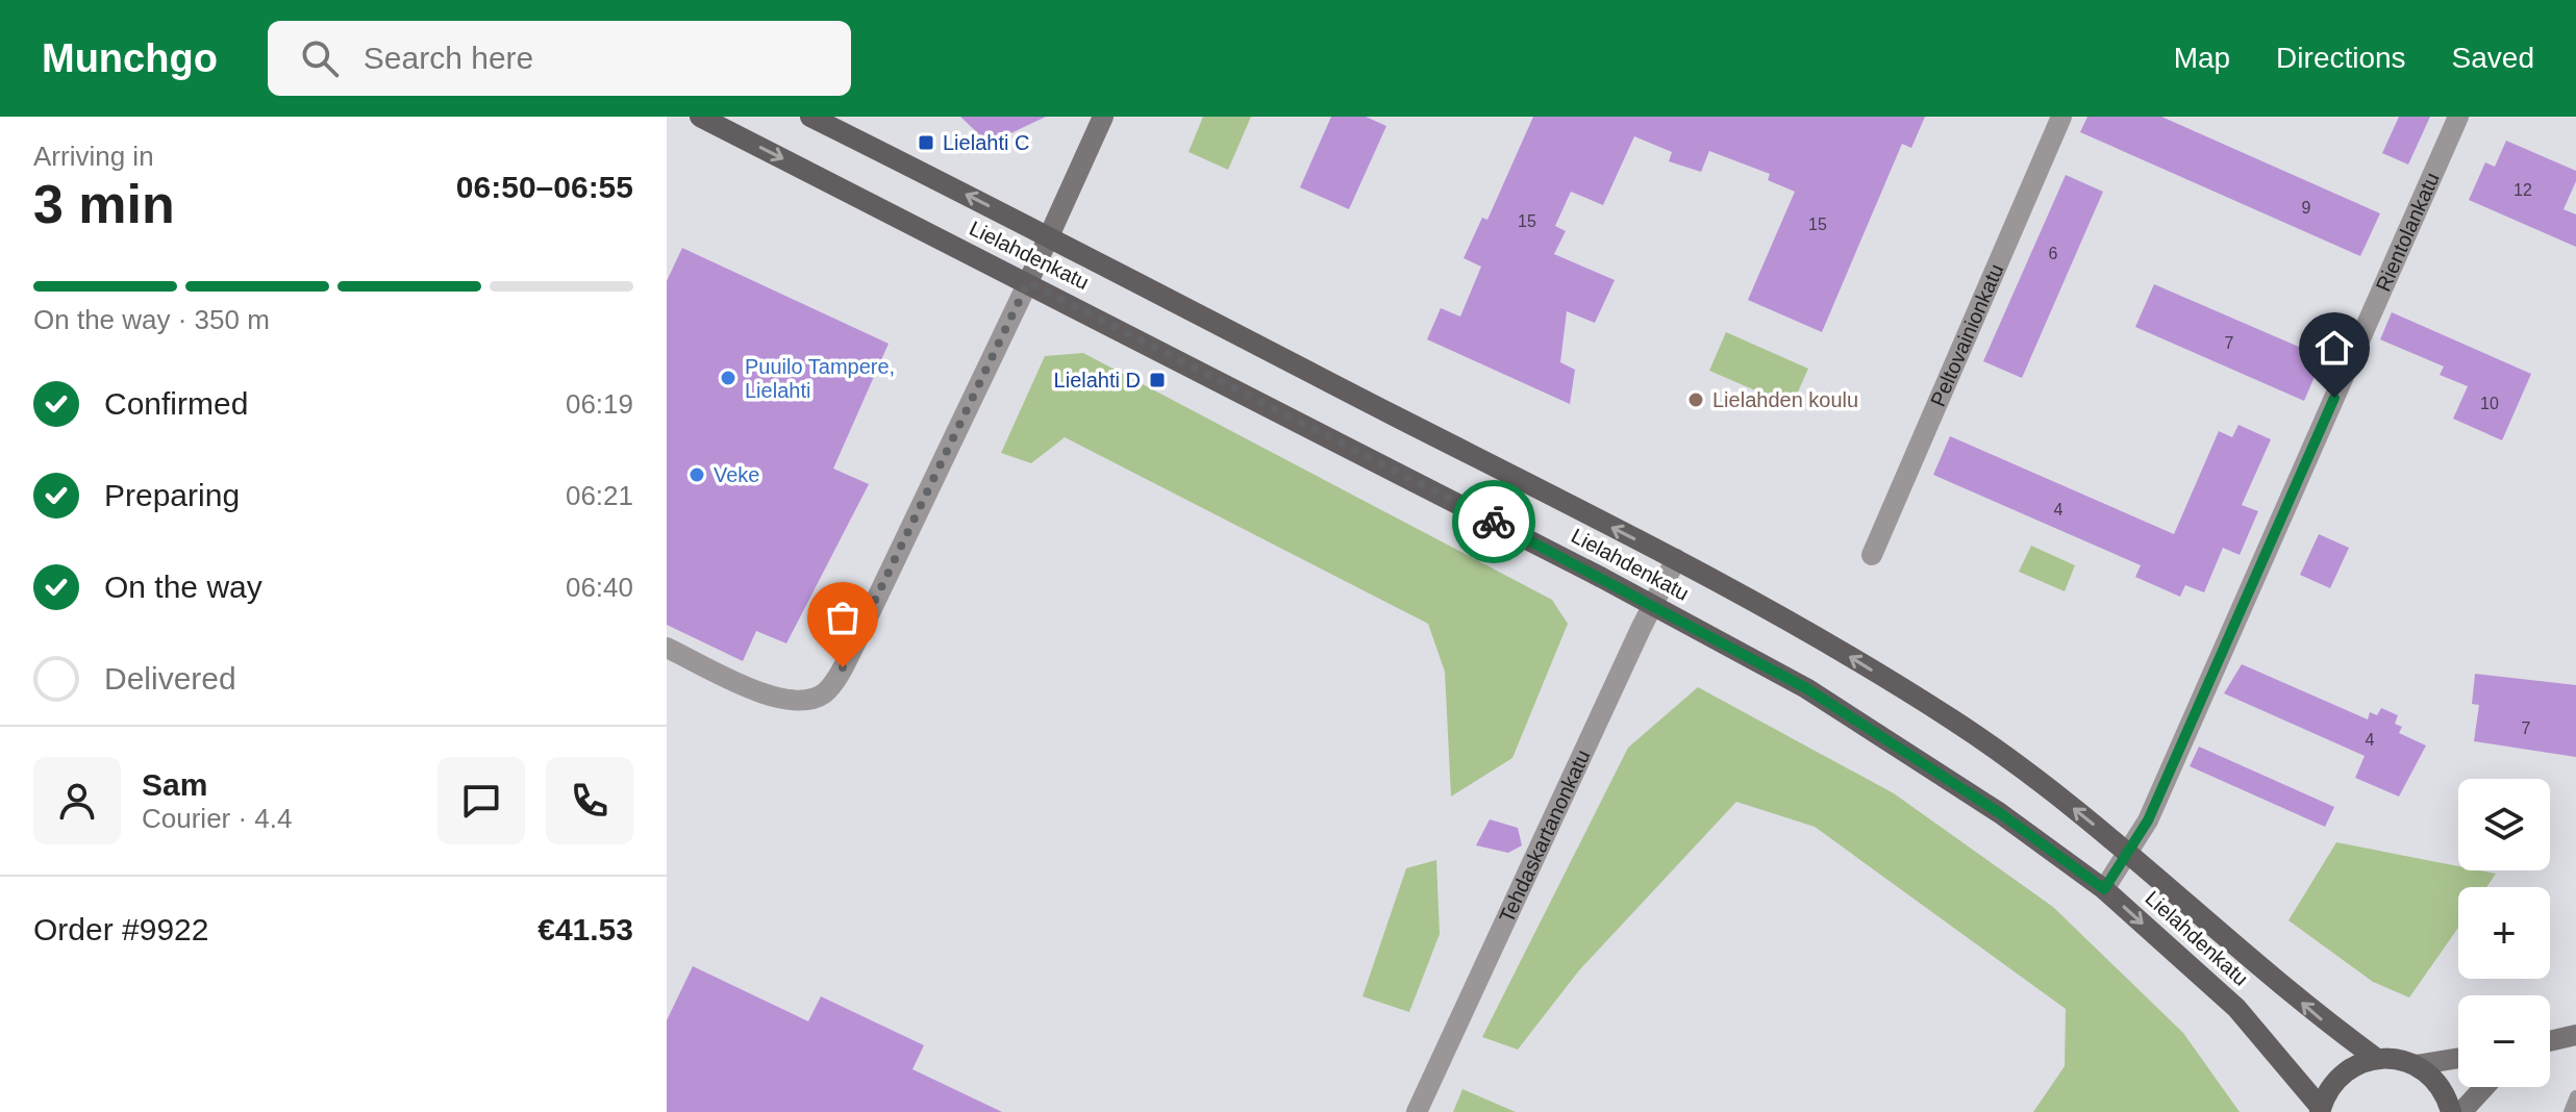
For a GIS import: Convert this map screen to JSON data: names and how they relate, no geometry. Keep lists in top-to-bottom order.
{
  "streets": {
    "main road": ["Lielahdenkatu"],
    "street": ["Rientolankatu", "Peltovainionkatu", "Tehdaskartanonkatu"]
  },
  "crossings": [
    ["Rientolankatu", "Lielahdenkatu"],
    ["Lielahdenkatu", "Tehdaskartanonkatu"]
  ],
  "places": {
    "transit": ["Lielahti C", "Lielahti D"],
    "other": ["Puuilo Tampere, Lielahti", "Lielahden koulu", "Veke"]
  },
  "house_numbers": [
    "12",
    "9",
    "15",
    "15",
    "6",
    "7",
    "10",
    "4",
    "7",
    "4"
  ],
  "page": {
    "header": "Munchgo",
    "search": "Search here",
    "nav": ["Map", "Directions", "Saved"],
    "heading": ["3 min", "Arriving in", "06:50–06:55"],
    "panel": [
      "Sam",
      "Courier · 4.4",
      "Order #9922",
      "€41.53"
    ],
    "bar": "On the way · 350 m",
    "list": [
      ["Confirmed", "06:19"],
      ["Preparing", "06:21"],
      ["On the way", "06:40"],
      "Delivered"
    ],
    "map_buttons": ["+", "−"]
  }
}
